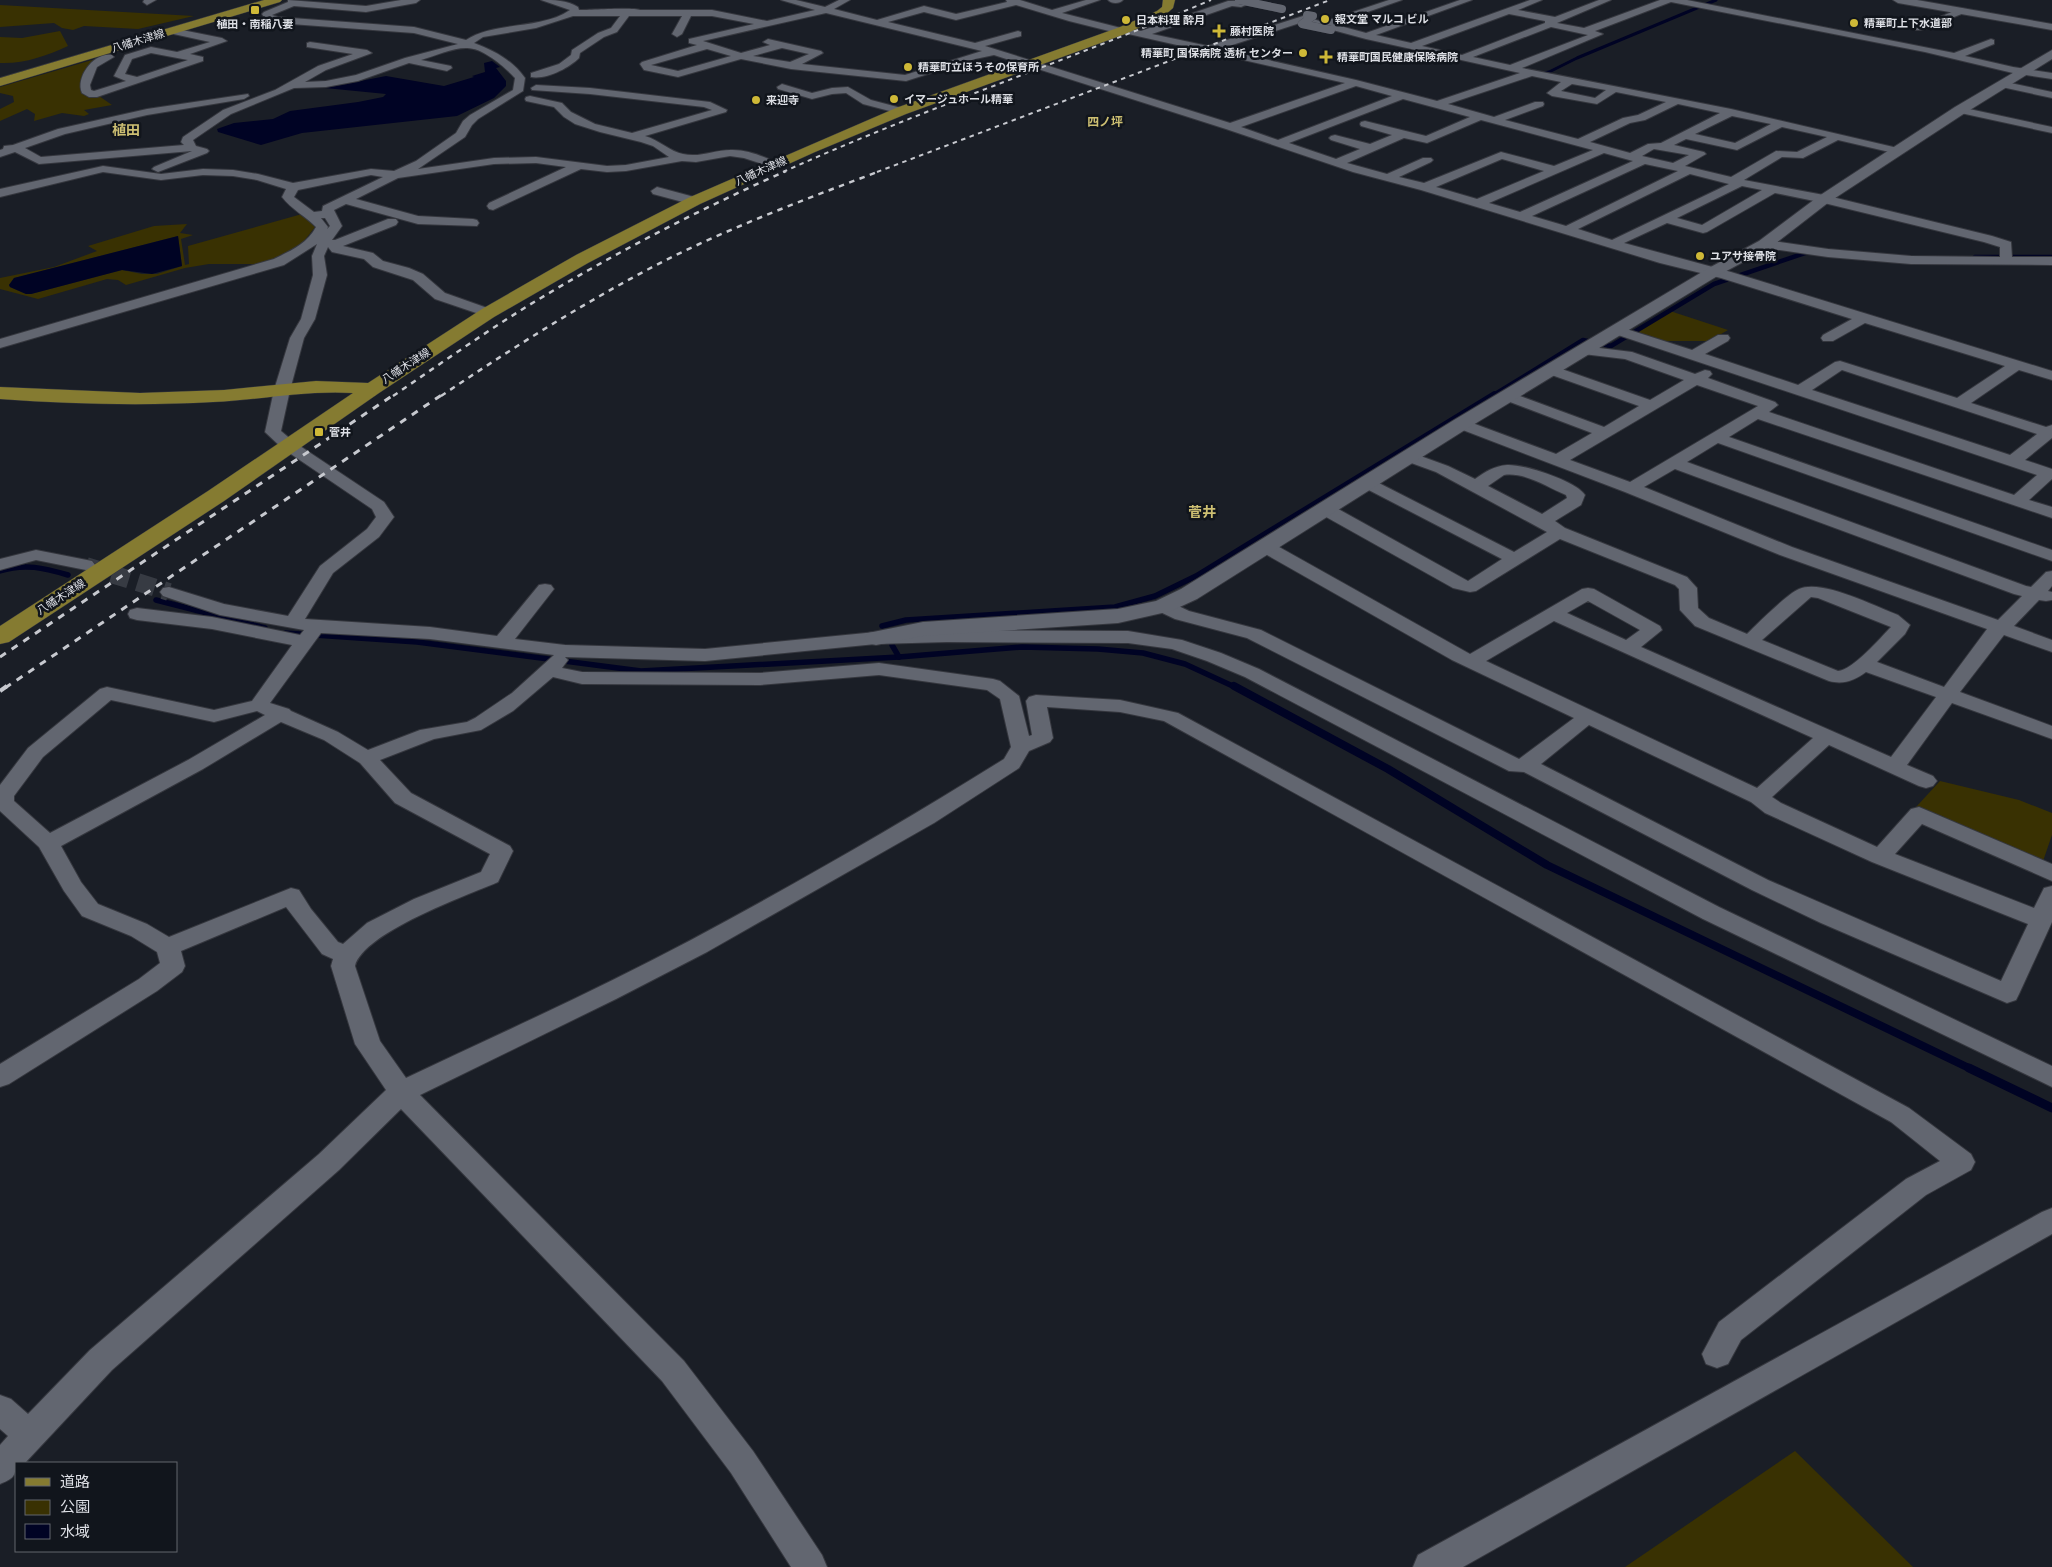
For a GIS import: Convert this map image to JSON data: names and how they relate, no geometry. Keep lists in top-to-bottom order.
{
  "streets": {
    "main road": ["八幡木津線"]
  },
  "districts": ["四ノ坪", "植田", "菅井"],
  "places": {
    "transit": ["植田・南稲八妻", "菅井"],
    "other": [
      "報文堂 マルコ ビル",
      "日本料理 酔月",
      "精華町上下水道部",
      "精華町 国保病院 透析 センター",
      "精華町立ほうその保育所",
      "イマージュホール精華",
      "来迎寺",
      "ユアサ接骨院"
    ],
    "health": ["藤村医院", "精華町国民健康保険病院"]
  },
  "legend": ["道路", "公園", "水域"]
}
